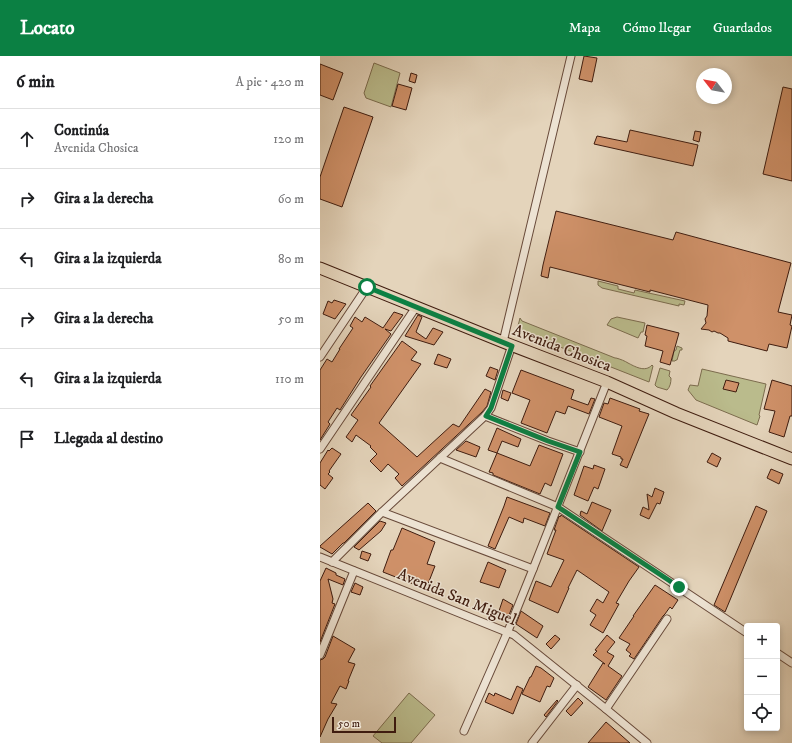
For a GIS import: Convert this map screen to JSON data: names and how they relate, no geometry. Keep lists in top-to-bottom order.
{
  "streets": {
    "main road": ["Avenida Chosica"],
    "street": ["Avenida San Miguel"]
  },
  "scale_bar": "50 m",
  "north": "top left",
  "page": {
    "header": "Locato",
    "nav": ["Mapa", "Cómo llegar", "Guardados"],
    "heading": ["6 min", "A pie · 420 m"],
    "list": [
      ["Continúa", "Avenida Chosica", "120 m"],
      ["Gira a la derecha", "60 m"],
      ["Gira a la izquierda", "80 m"],
      ["Gira a la derecha", "50 m"],
      ["Gira a la izquierda", "110 m"],
      "Llegada al destino"
    ],
    "map_buttons": ["+", "−"],
    "scale": "50 m"
  }
}
